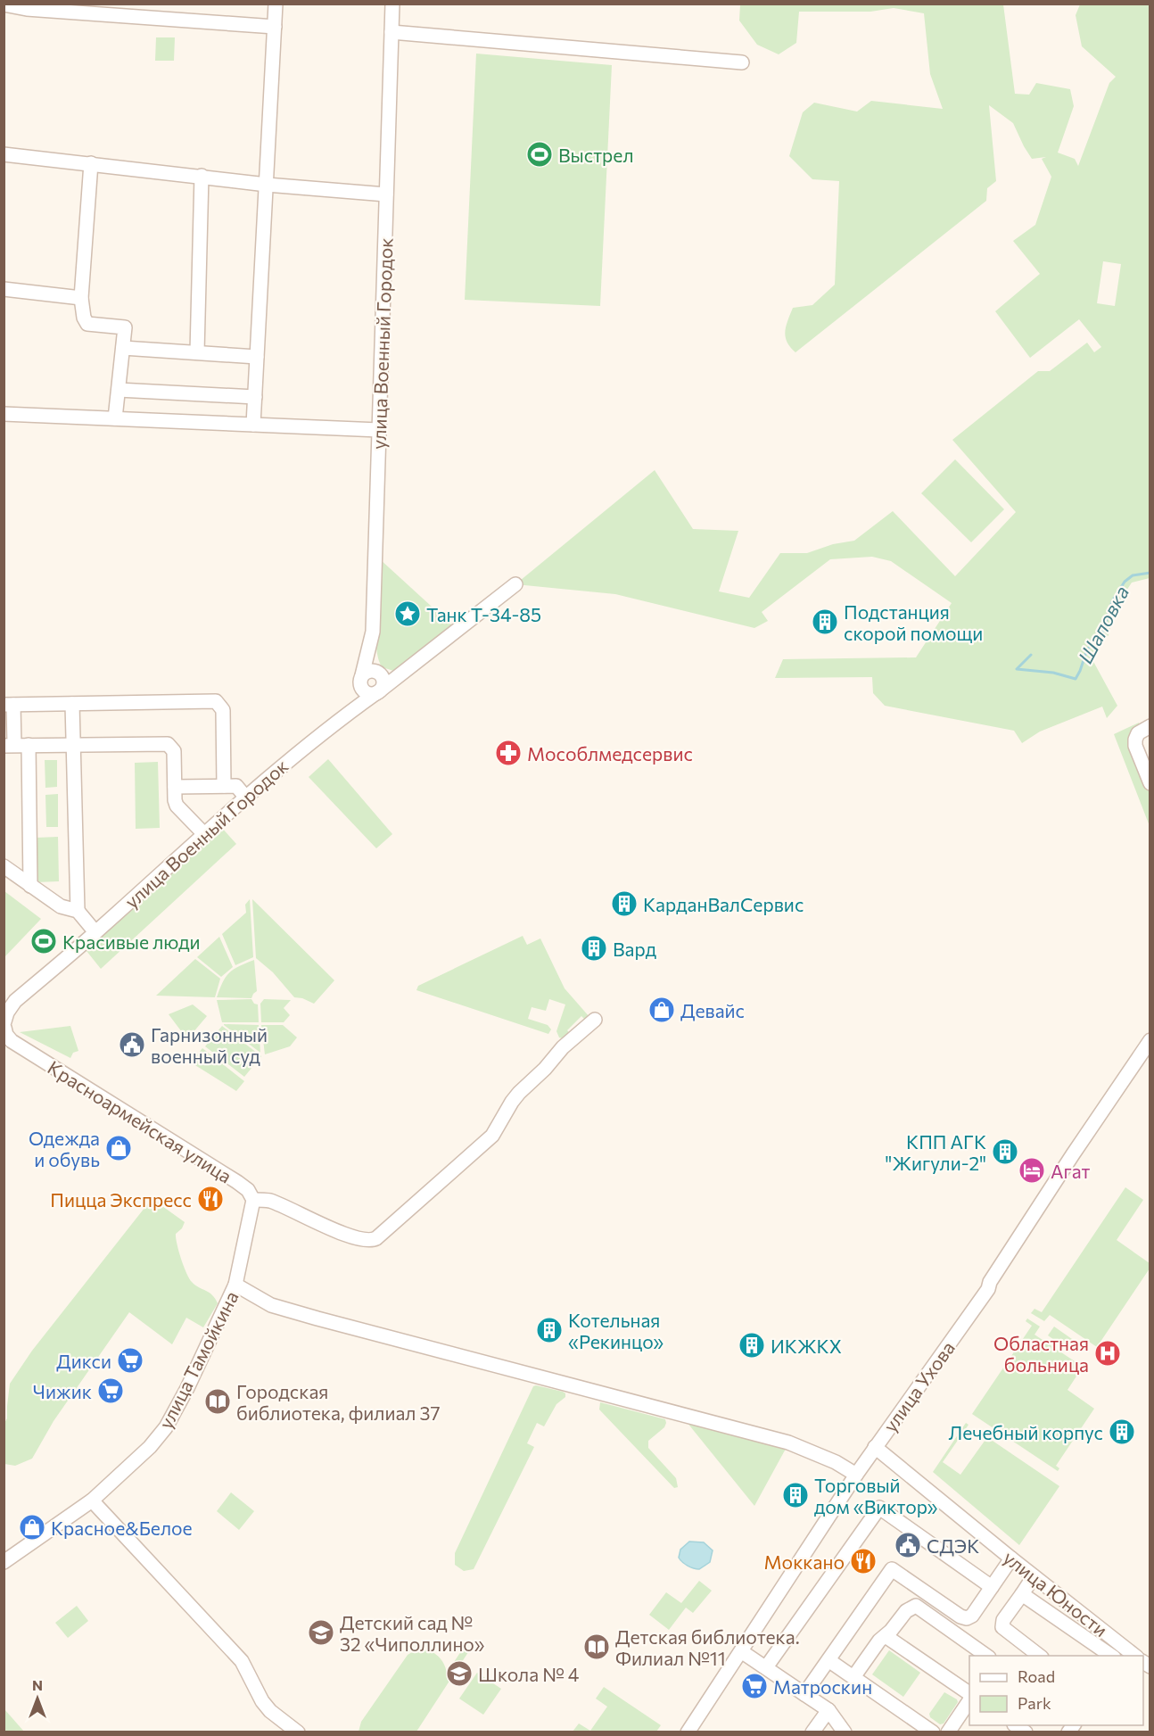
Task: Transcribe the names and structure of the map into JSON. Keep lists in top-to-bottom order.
{
  "streets": {
    "street": [
      "улица Военный Городок",
      "Красноармейская улица",
      "улица Тамойкина",
      "улица Ухова",
      "улица Юности"
    ]
  },
  "crossings": [
    ["Красноармейская улица", "улица Тамойкина"],
    ["улица Ухова", "улица Юности"]
  ],
  "water": ["Шаповка"],
  "places": {
    "sports": ["Выстрел", "Красивые люди"],
    "place": ["Танк Т-34-85"],
    "building": [
      "Подстанция скорой помощи",
      "КарданВалСервис",
      "Вард",
      "КПП АГК \"Жигули-2\"",
      "Котельная «Рекинцо»",
      "ИКЖКХ",
      "Лечебный корпус",
      "Торговый дом «Виктор»"
    ],
    "pharmacy": ["Мособлмедсервис"],
    "shop": ["Девайс", "Одежда и обувь", "Красное&Белое"],
    "public building": ["Гарнизонный военный суд", "СДЭК"],
    "hotel": ["Агат"],
    "restaurant": ["Пицца Экспресс", "Моккано"],
    "hospital": ["Областная больница"],
    "supermarket": ["Дикси", "Чижик", "Матроскин"],
    "library": ["Городская библиотека, филиал 37", "Детская библиотека. Филиал №11"],
    "school or university": ["Детский сад № 32 «Чиполлино»", "Школа № 4"]
  },
  "legend": ["Road", "Park"],
  "north": "top"
}
